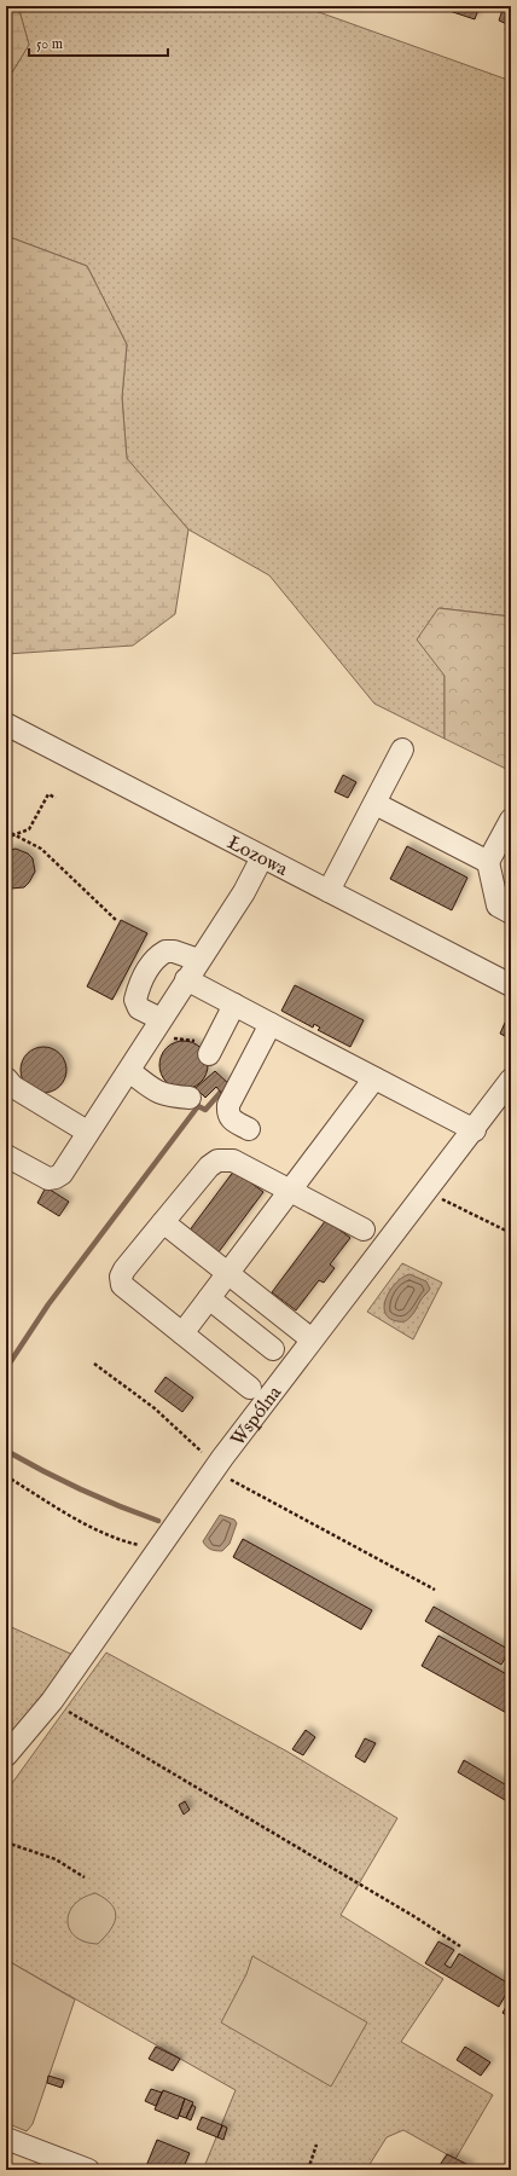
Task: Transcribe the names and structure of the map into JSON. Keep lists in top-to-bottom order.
{
  "streets": {
    "street": ["Łozowa", "Wspólna"]
  },
  "scale_bar": "50 m"
}
